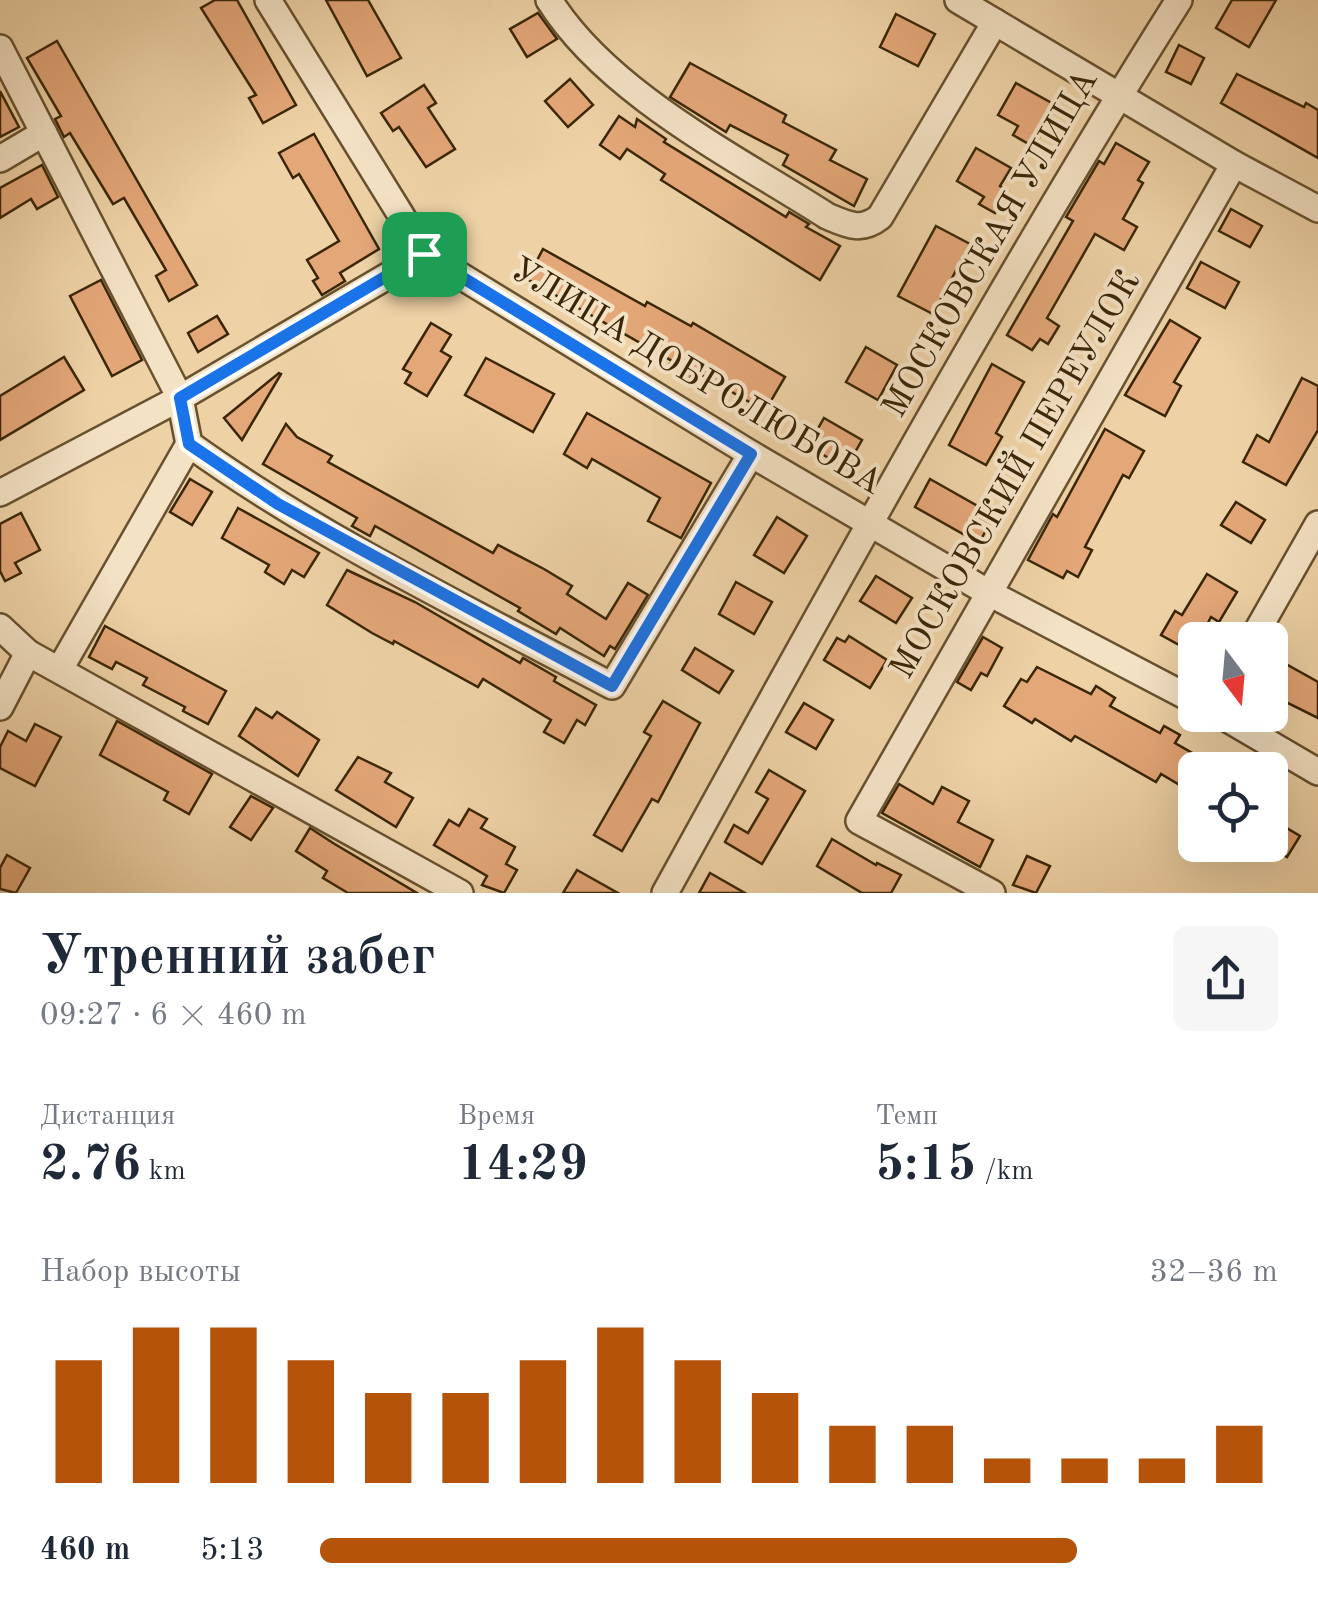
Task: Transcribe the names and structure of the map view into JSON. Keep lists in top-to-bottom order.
{
  "streets": {
    "street": ["МОСКОВСКАЯ УЛИЦА", "УЛИЦА ДОБРОЛЮБОВА", "МОСКОВСКИЙ ПЕРЕУЛОК"]
  },
  "crossings": [
    ["МОСКОВСКАЯ УЛИЦА", "УЛИЦА ДОБРОЛЮБОВА"],
    ["УЛИЦА ДОБРОЛЮБОВА", "МОСКОВСКИЙ ПЕРЕУЛОК"]
  ],
  "north": "bottom",
  "page": {
    "heading": ["Утренний забег", "09:27 · 6 × 460 m"],
    "stats": [
      ["Дистанция", "2.76 km"],
      ["Время", "14:29"],
      ["Темп", "5:15 /km"]
    ],
    "chart": ["Набор высоты", "32–36 m"],
    "list": [
      {
        "name": "460 m",
        "note": "5:13"
      }
    ]
  }
}
